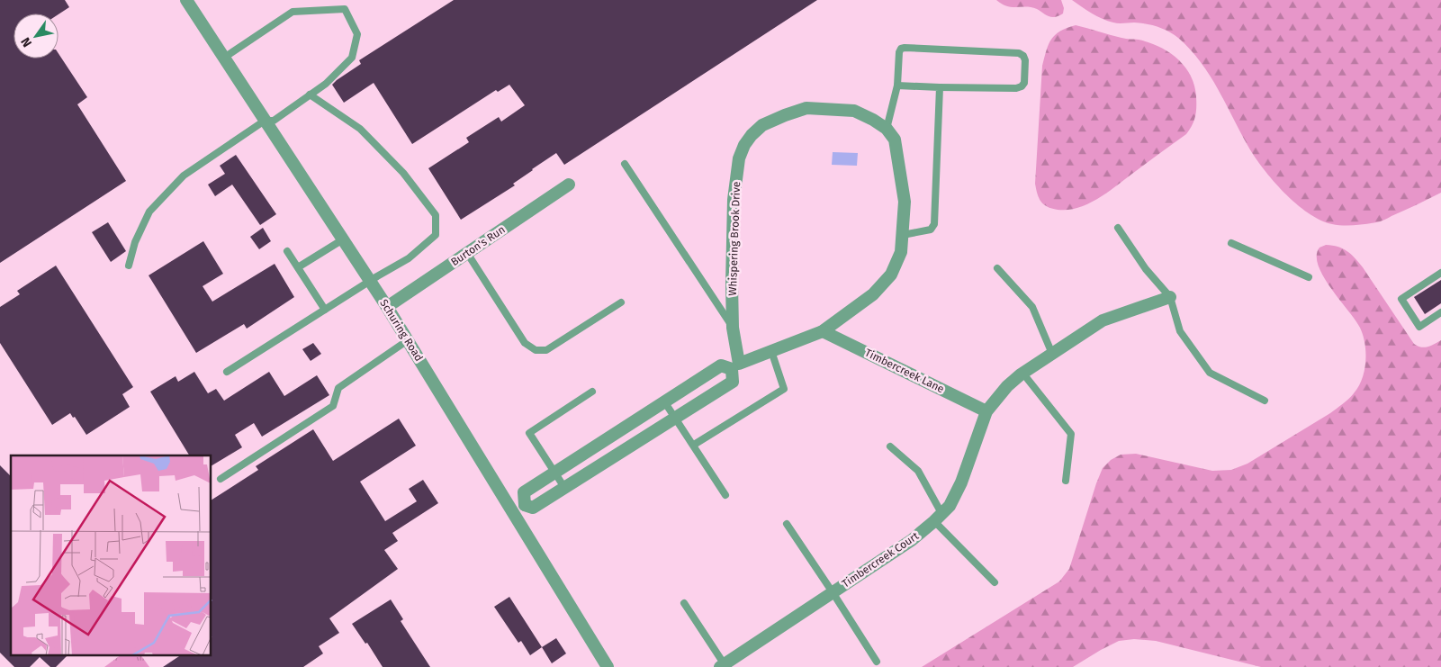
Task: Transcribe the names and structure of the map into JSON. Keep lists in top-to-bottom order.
{
  "streets": {
    "street": [
      "Whispering Brook Drive",
      "Burton's Run",
      "Schuring Road",
      "Timbercreek Lane",
      "Timbercreek Court"
    ]
  },
  "crossings": [
    ["Burton's Run", "Schuring Road"],
    ["Timbercreek Lane", "Timbercreek Court"]
  ],
  "north": "bottom left"
}
